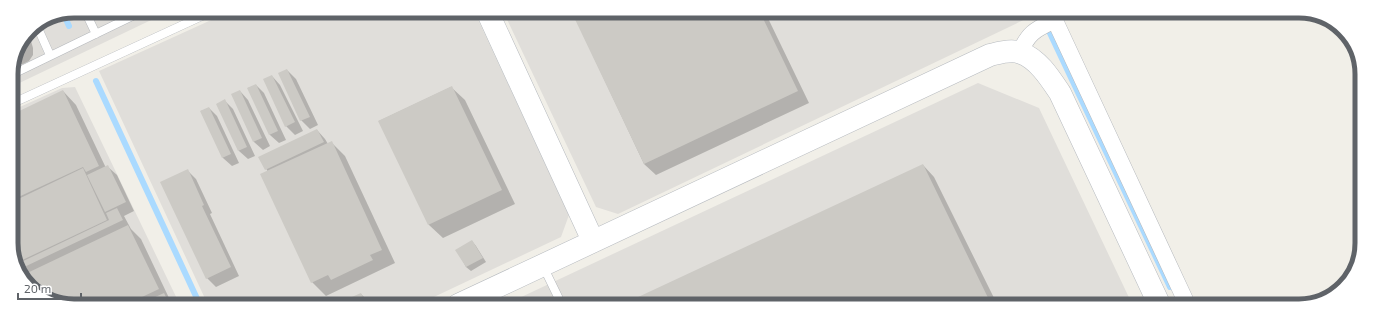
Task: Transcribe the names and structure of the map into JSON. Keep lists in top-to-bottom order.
{
  "scale_bar": "20 m"
}
